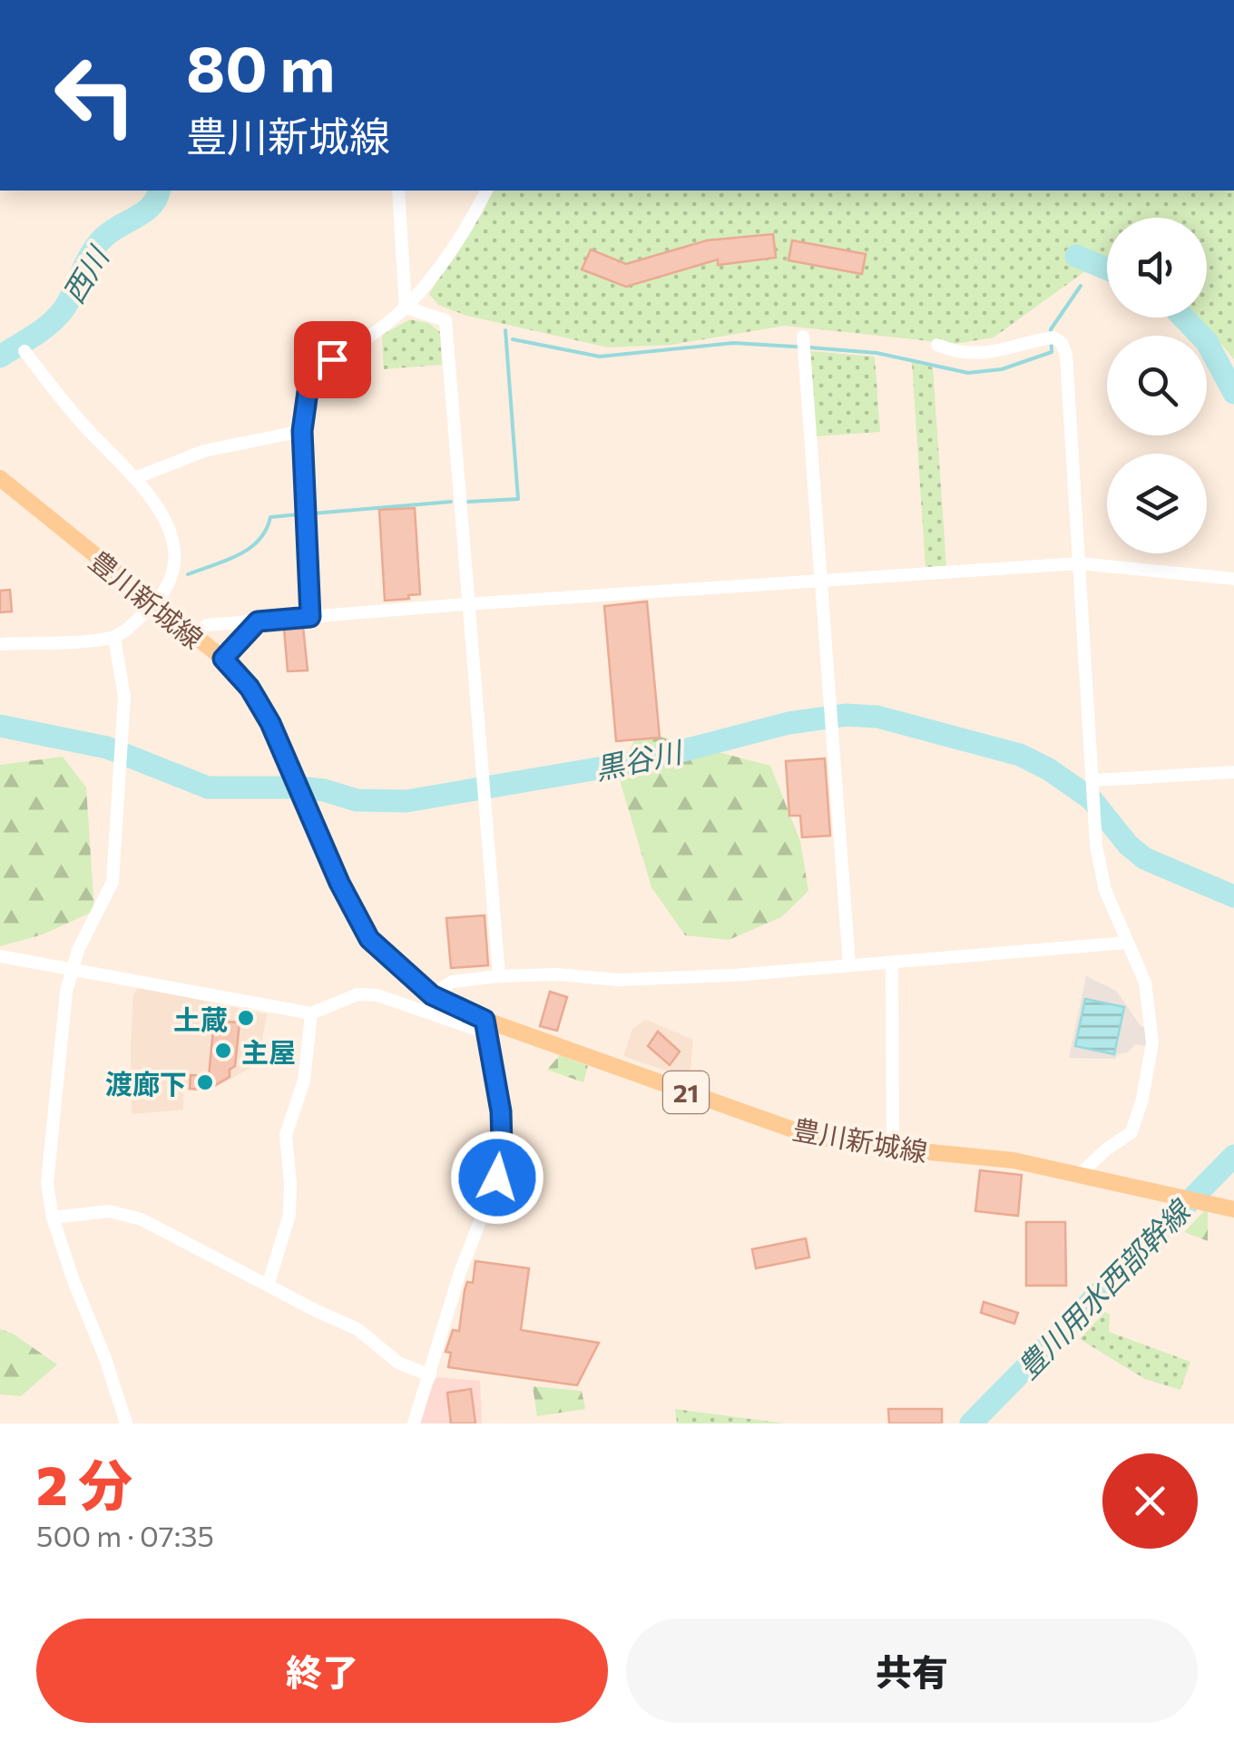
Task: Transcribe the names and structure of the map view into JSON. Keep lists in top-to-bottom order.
{
  "streets": {
    "main road": ["豊川新城線", "21"]
  },
  "water": ["西川", "黒谷川", "豊川用水西部幹線"],
  "places": ["土蔵", "主屋", "渡廊下"],
  "page": {
    "turn": ["80 m", "豊川新城線"],
    "heading": ["2 分", "500 m · 07:35"],
    "buttons": ["終了", "共有"]
  }
}
